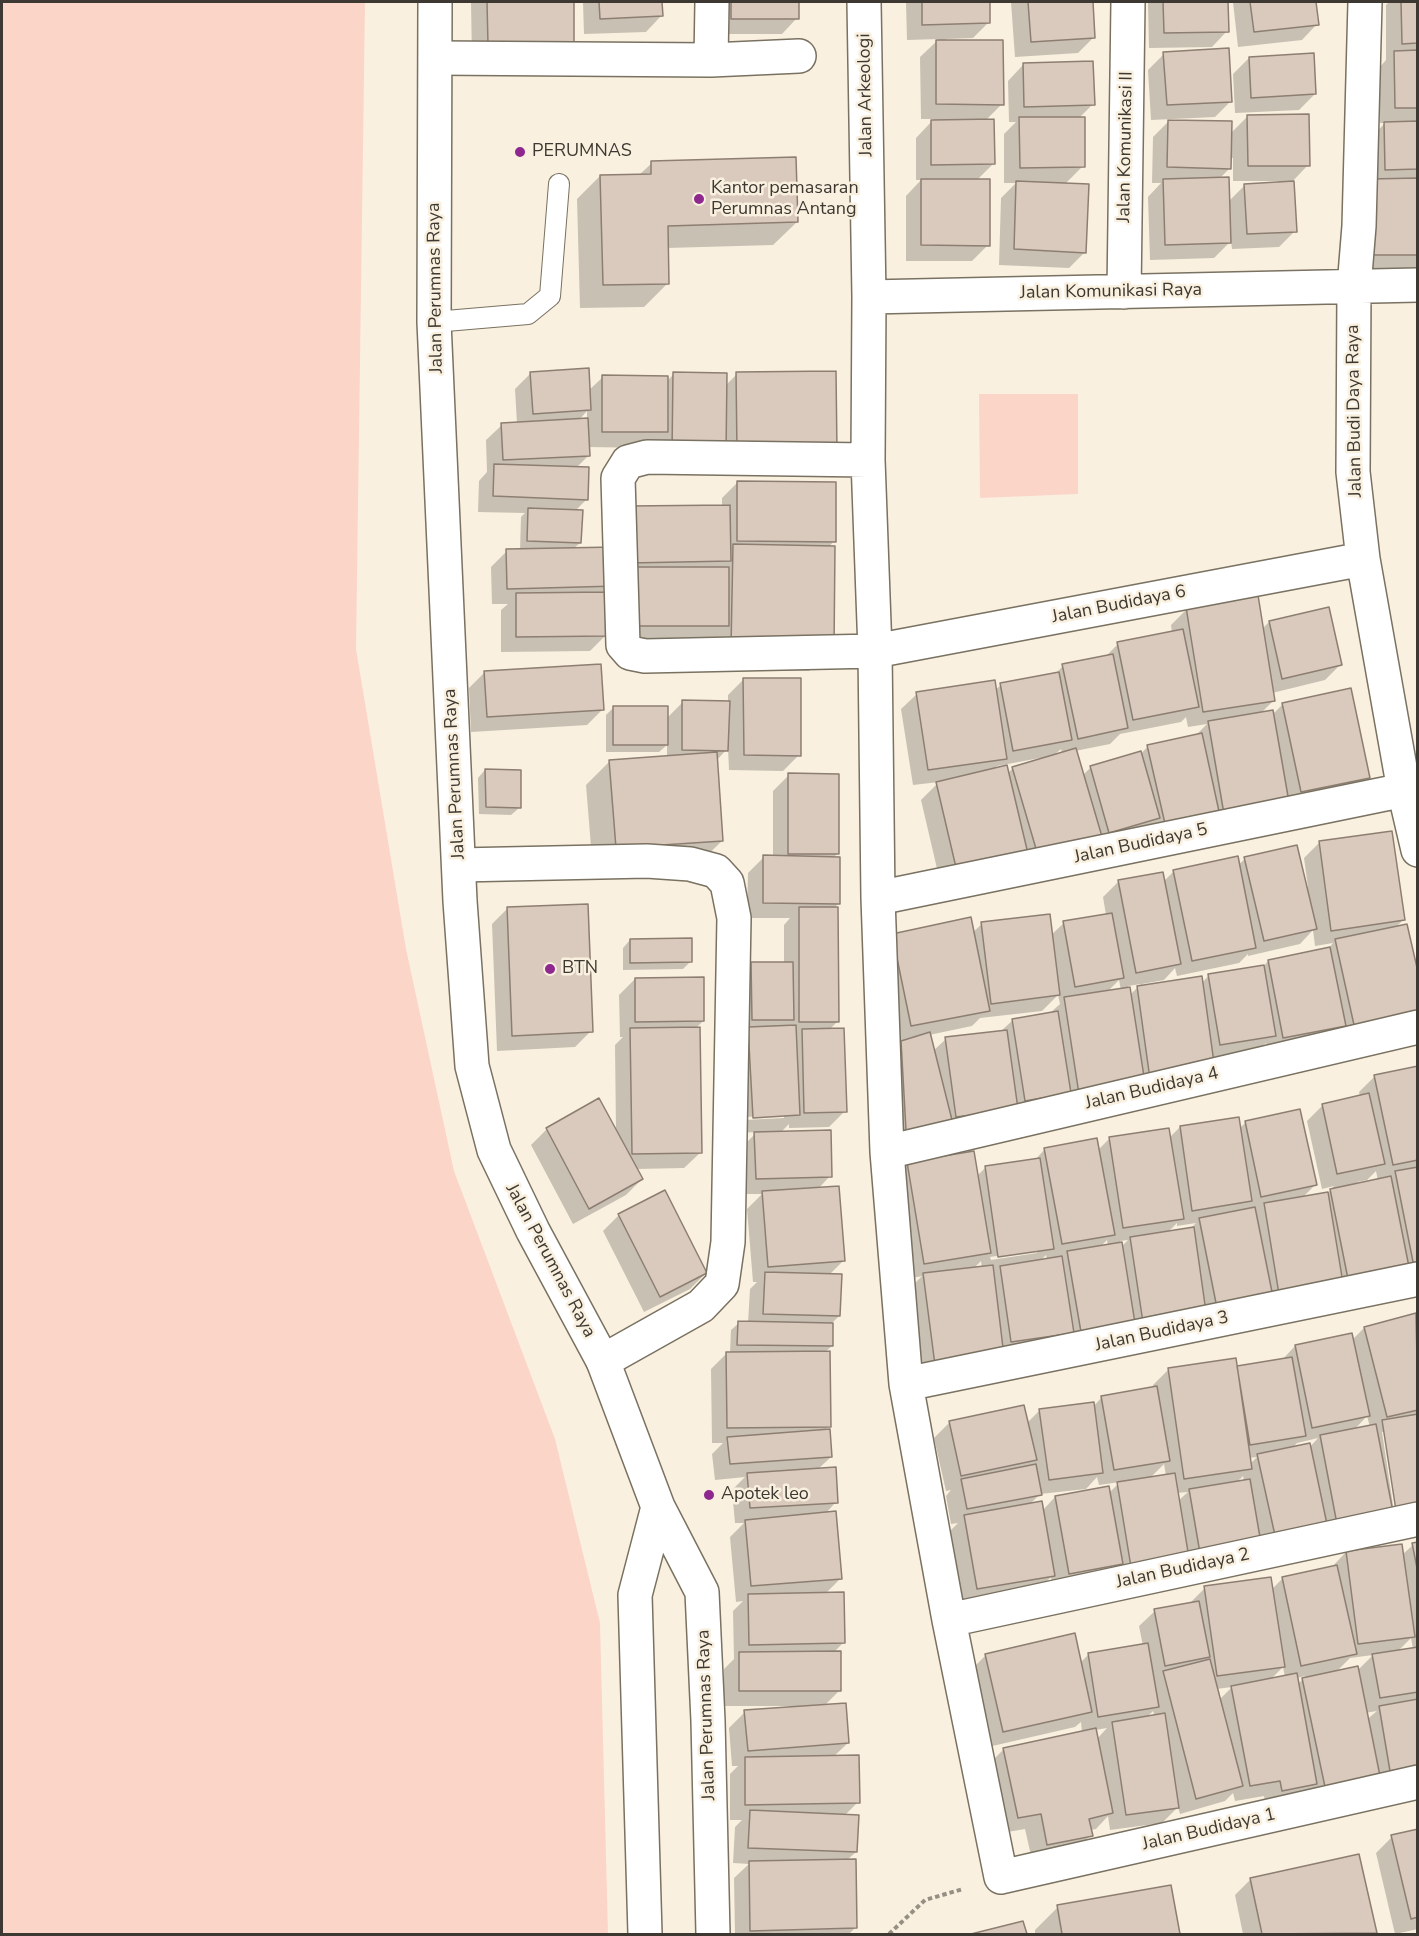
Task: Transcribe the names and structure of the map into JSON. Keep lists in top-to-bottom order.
{
  "streets": {
    "street": [
      "Jalan Arkeologi",
      "Jalan Komunikasi II",
      "Jalan Perumnas Raya",
      "Jalan Komunikasi Raya",
      "Jalan Budi Daya Raya",
      "Jalan Budidaya 6",
      "Jalan Budidaya 5",
      "Jalan Budidaya 4",
      "Jalan Budidaya 3",
      "Jalan Budidaya 2",
      "Jalan Budidaya 1"
    ]
  },
  "crossings": [
    ["Jalan Arkeologi", "Jalan Komunikasi Raya"],
    ["Jalan Arkeologi", "Jalan Budidaya 6"],
    ["Jalan Arkeologi", "Jalan Budidaya 5"],
    ["Jalan Arkeologi", "Jalan Budidaya 4"],
    ["Jalan Arkeologi", "Jalan Budidaya 3"],
    ["Jalan Arkeologi", "Jalan Budidaya 2"],
    ["Jalan Arkeologi", "Jalan Budidaya 1"],
    ["Jalan Komunikasi II", "Jalan Komunikasi Raya"],
    ["Jalan Komunikasi Raya", "Jalan Budi Daya Raya"],
    ["Jalan Budi Daya Raya", "Jalan Budidaya 6"],
    ["Jalan Budi Daya Raya", "Jalan Budidaya 5"]
  ],
  "places": [
    "PERUMNAS",
    "Kantor pemasaran Perumnas Antang",
    "BTN",
    "Apotek leo"
  ]
}
